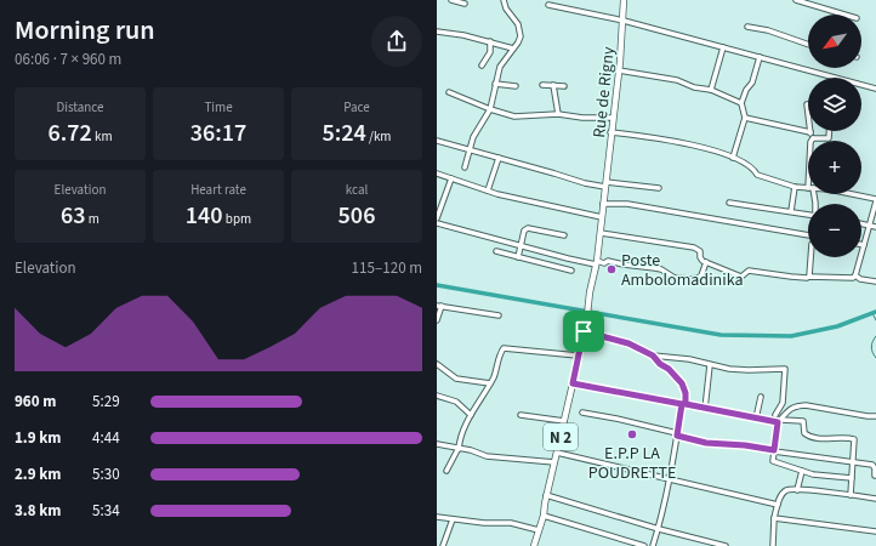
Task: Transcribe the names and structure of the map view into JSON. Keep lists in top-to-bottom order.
{
  "streets": {
    "main road": ["Rue de Rigny", "N 2"]
  },
  "crossings": [
    ["Rue de Rigny", "N 2"]
  ],
  "places": ["Poste Ambolomadinika", "E.P.P LA POUDRETTE"],
  "north": "bottom left",
  "page": {
    "heading": ["Morning run", "06:06 · 7 × 960 m"],
    "map_buttons": ["+", "−"],
    "stats": [
      ["Distance", "6.72 km"],
      ["Time", "36:17"],
      ["Pace", "5:24 /km"],
      ["Elevation", "63 m"],
      ["Heart rate", "140 bpm"],
      ["kcal", "506"]
    ],
    "chart": ["Elevation", "115–120 m"],
    "list": [
      {
        "name": "960 m",
        "note": "5:29"
      },
      {
        "name": "1.9 km",
        "note": "4:44"
      },
      {
        "name": "2.9 km",
        "note": "5:30"
      },
      {
        "name": "3.8 km",
        "note": "5:34"
      }
    ]
  }
}
